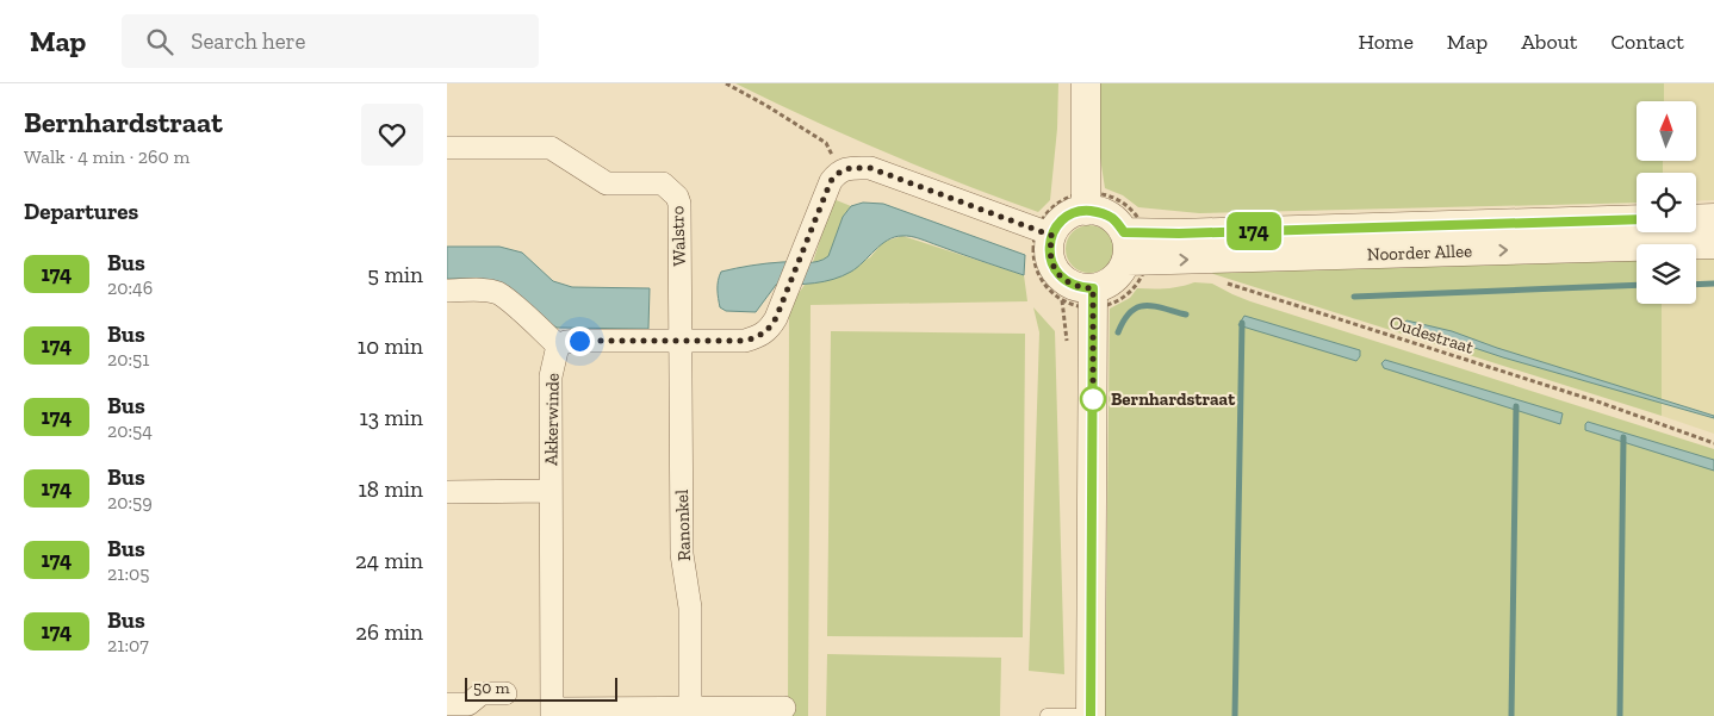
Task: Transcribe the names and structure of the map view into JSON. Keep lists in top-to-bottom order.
{
  "streets": {
    "street": [
      "Walstro",
      "Noorder Allee",
      "Akkerwinde",
      "Ranonkel"
    ],
    "path": ["Oudestraat"]
  },
  "crossings": [
    ["Walstro", "Ranonkel"]
  ],
  "places": ["Bernhardstraat"],
  "lines": ["bus line 174"],
  "scale_bar": "50 m",
  "north": "top",
  "page": {
    "header": "Map",
    "search": "Search here",
    "nav": [
      "Home",
      "Map",
      "About",
      "Contact"
    ],
    "heading": [
      ["Bernhardstraat", "Walk · 4 min · 260 m"],
      "Departures"
    ],
    "on_map": "174",
    "list": [
      {
        "mark": "174",
        "name": "Bus",
        "note": "20:46",
        "value": "5 min"
      },
      {
        "mark": "174",
        "name": "Bus",
        "note": "20:51",
        "value": "10 min"
      },
      {
        "mark": "174",
        "name": "Bus",
        "note": "20:54",
        "value": "13 min"
      },
      {
        "mark": "174",
        "name": "Bus",
        "note": "20:59",
        "value": "18 min"
      },
      {
        "mark": "174",
        "name": "Bus",
        "note": "21:05",
        "value": "24 min"
      },
      {
        "mark": "174",
        "name": "Bus",
        "note": "21:07",
        "value": "26 min"
      }
    ],
    "scale": "50 m"
  }
}
